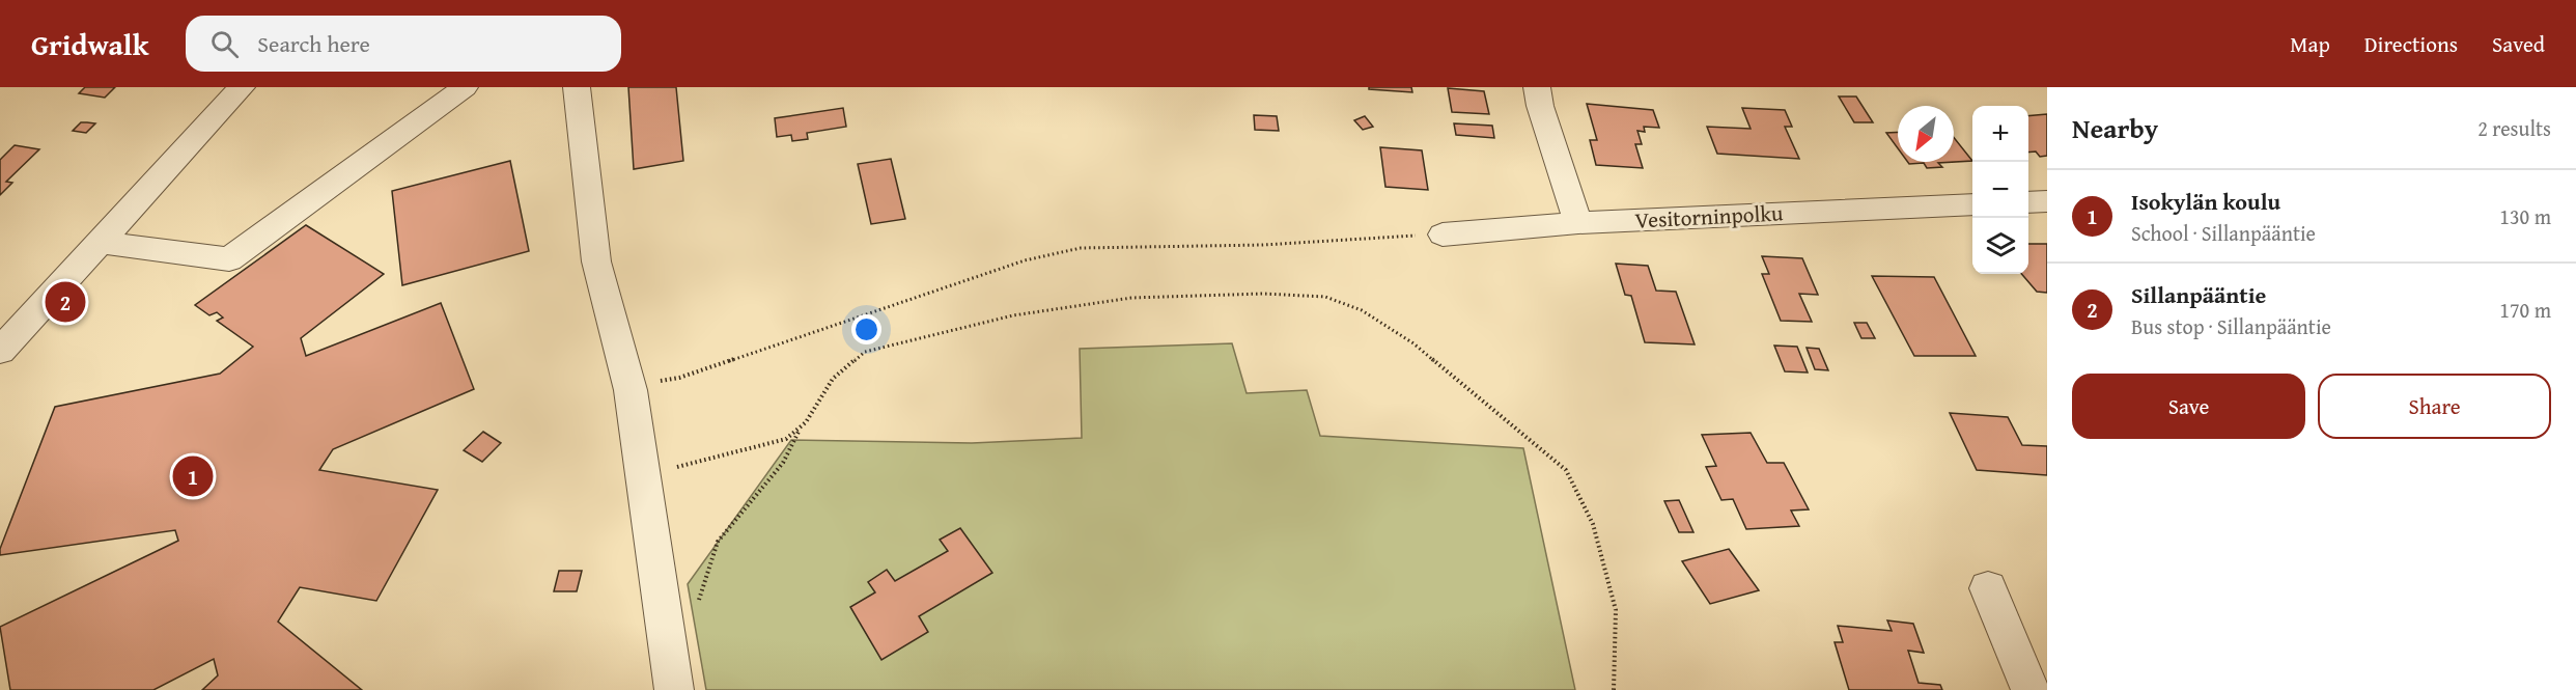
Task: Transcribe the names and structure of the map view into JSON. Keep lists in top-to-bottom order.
{
  "streets": {
    "street": ["Vesitorninpolku"]
  },
  "north": "bottom left",
  "page": {
    "header": "Gridwalk",
    "search": "Search here",
    "nav": ["Map", "Directions", "Saved"],
    "heading": ["Nearby", "2 results"],
    "map_buttons": ["+", "−"],
    "list": [
      {
        "mark": "1",
        "name": "Isokylän koulu",
        "note": "School · Sillanpääntie",
        "value": "130 m"
      },
      {
        "mark": "2",
        "name": "Sillanpääntie",
        "note": "Bus stop · Sillanpääntie",
        "value": "170 m"
      }
    ],
    "pins": ["2", "1"],
    "buttons": ["Save", "Share"]
  }
}
